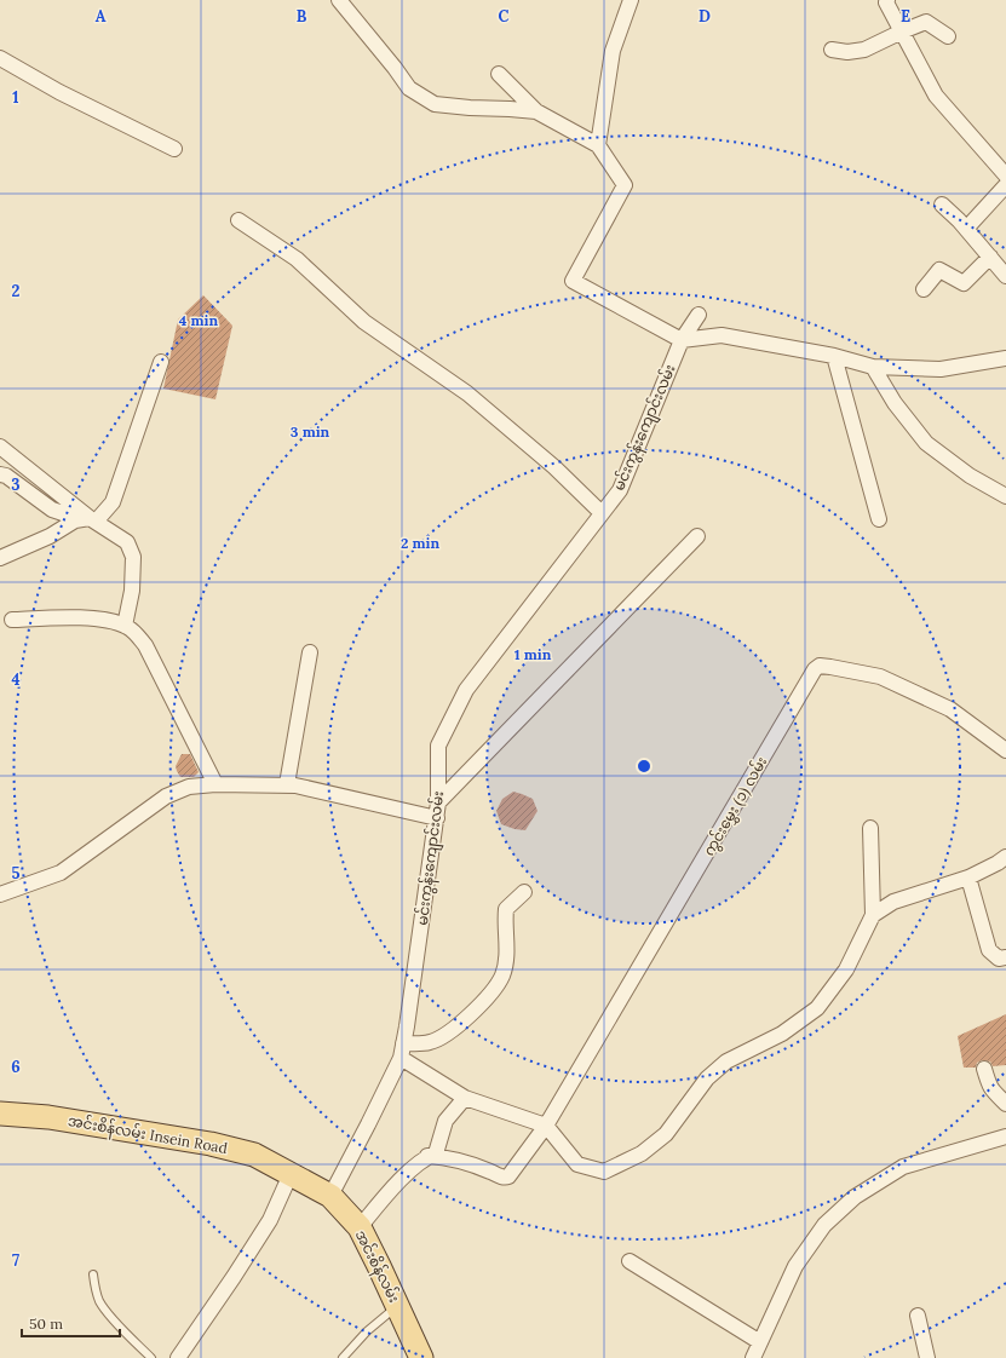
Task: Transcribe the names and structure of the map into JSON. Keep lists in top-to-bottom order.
{
  "streets": {
    "main road": ["အင်းစိန်လမ်း Insein Road", "အင်းစိန်လမ်း"],
    "street": ["မင်းကွန်းကျောင်းလမ်း", "ကွင်းမွှေး (၁) လမ်း"]
  },
  "crossings": [
    ["မင်းကွန်းကျောင်းလမ်း", "အင်းစိန်လမ်း"],
    ["အင်းစိန်လမ်း Insein Road", "အင်းစိန်လမ်း"]
  ],
  "scale_bar": "50 m",
  "grid": {
    "columns": [
      "A",
      "B",
      "C",
      "D",
      "E"
    ],
    "rows": [
      "1",
      "2",
      "3",
      "4",
      "5",
      "6",
      "7"
    ]
  },
  "rings": [
    "4 min",
    "3 min",
    "2 min",
    "1 min"
  ]
}
